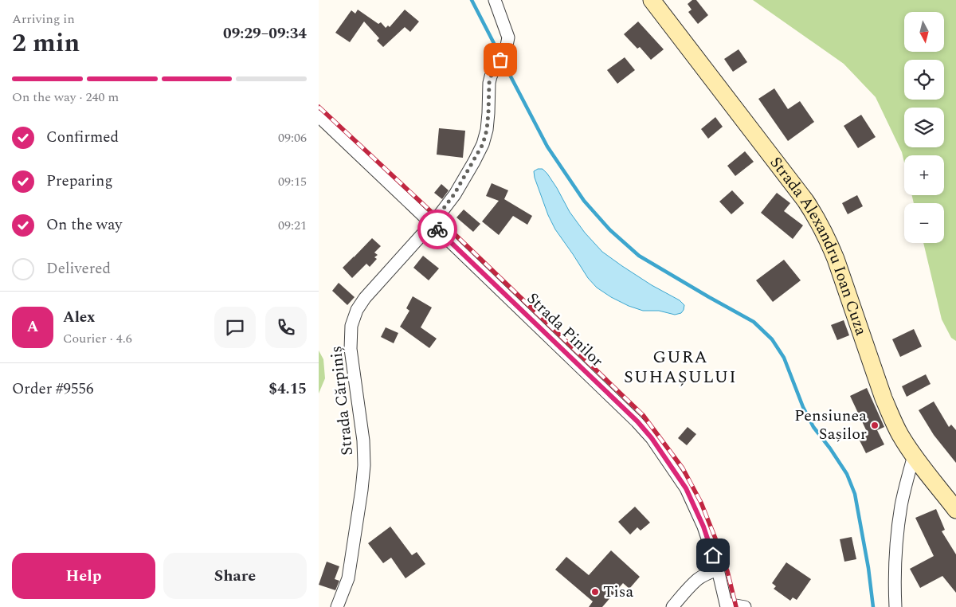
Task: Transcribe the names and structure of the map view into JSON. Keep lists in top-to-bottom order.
{
  "streets": {
    "main road": ["Strada Alexandru Ioan Cuza"],
    "street": ["Strada Pinilor", "Strada Cărpiniș"]
  },
  "crossings": [
    ["Strada Pinilor", "Strada Cărpiniș"]
  ],
  "districts": ["GURA SUHAȘULUI"],
  "places": ["Pensiunea Sașilor", "Tisa"],
  "north": "bottom",
  "page": {
    "heading": ["2 min", "Arriving in", "09:29–09:34"],
    "panel": [
      "Alex",
      "Courier · 4.6",
      "Order #9556",
      "$4.15"
    ],
    "map_buttons": ["+", "−"],
    "bar": "On the way · 240 m",
    "list": [
      ["Confirmed", "09:06"],
      ["Preparing", "09:15"],
      ["On the way", "09:21"],
      "Delivered"
    ],
    "round": "A",
    "buttons": ["Help", "Share"]
  }
}
